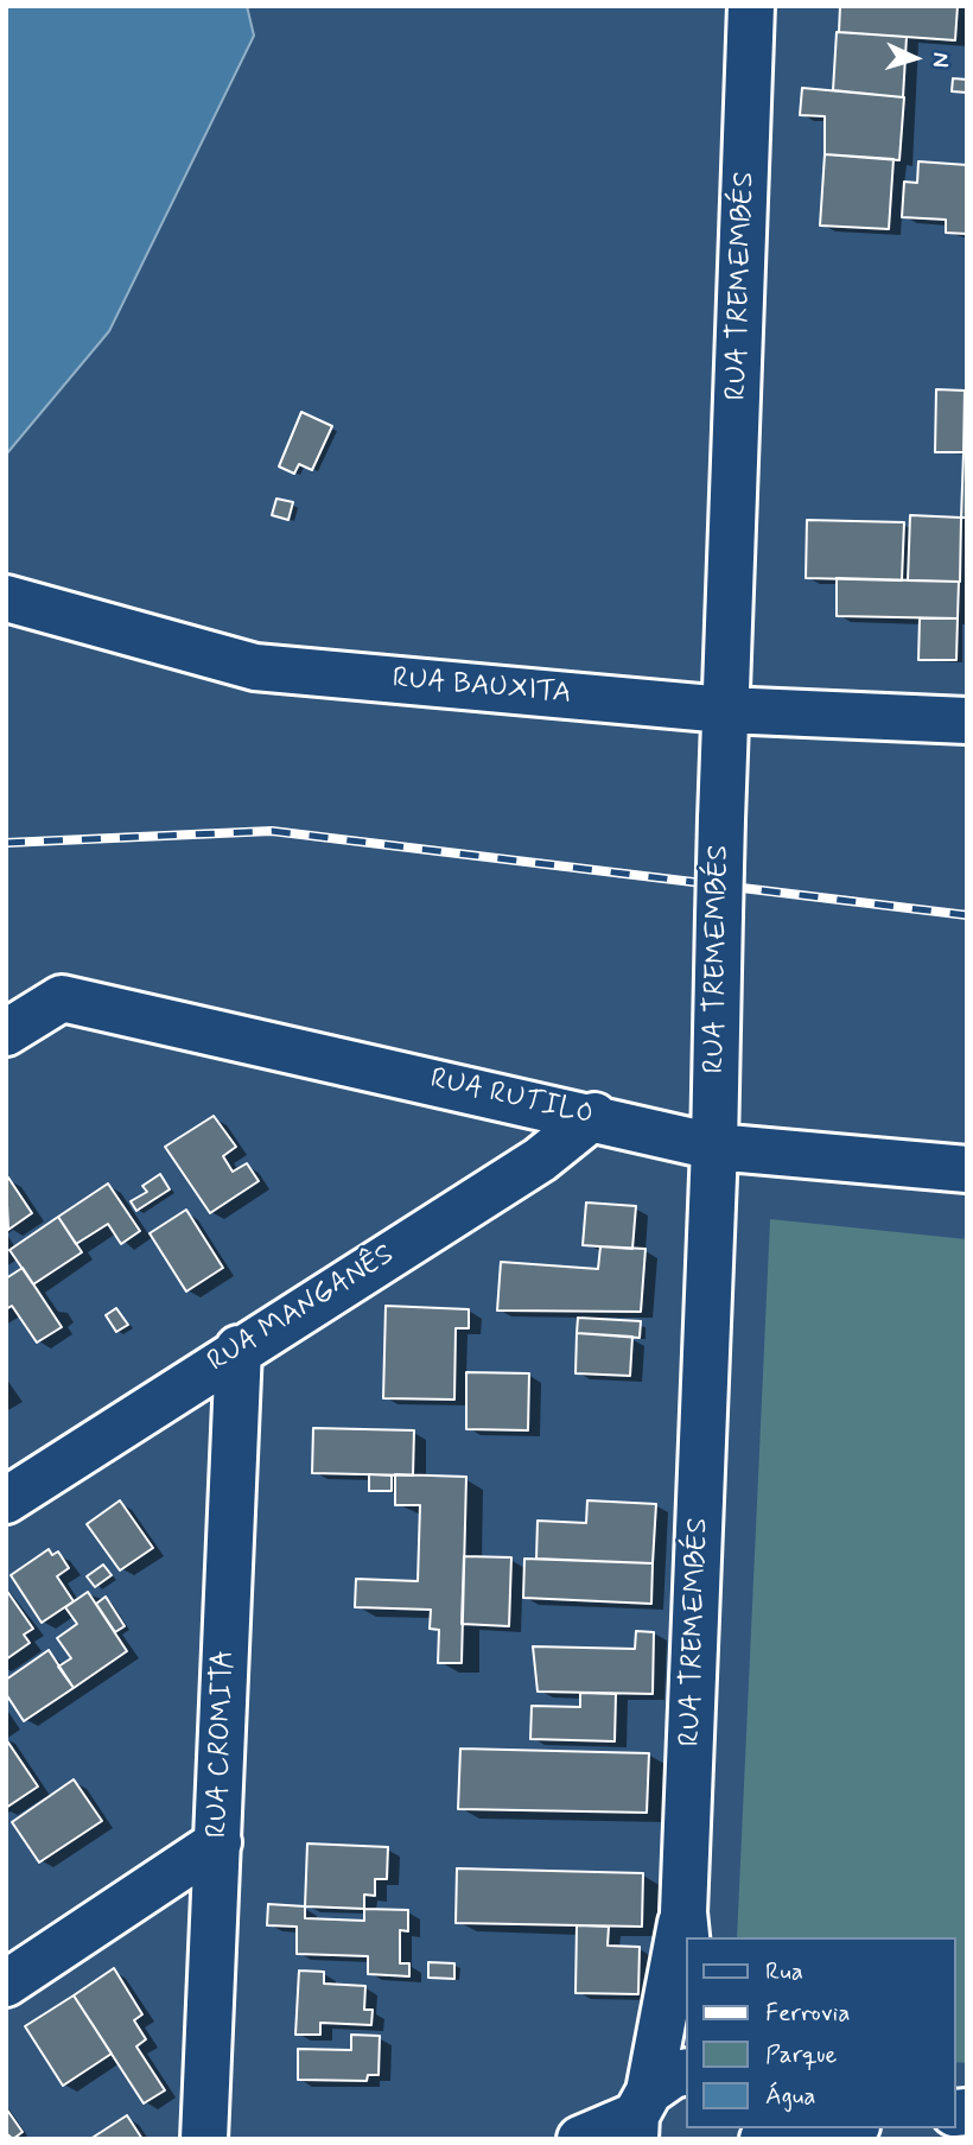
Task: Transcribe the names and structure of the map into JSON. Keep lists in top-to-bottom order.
{
  "streets": {
    "street": [
      "RUA TREMEMBÉS",
      "RUA BAUXITA",
      "RUA RUTILO",
      "RUA MANGANÊS",
      "RUA CROMITA"
    ]
  },
  "crossings": [
    ["RUA TREMEMBÉS", "RUA BAUXITA"],
    ["RUA TREMEMBÉS", "RUA RUTILO"],
    ["RUA RUTILO", "RUA MANGANÊS"],
    ["RUA MANGANÊS", "RUA CROMITA"]
  ],
  "legend": [
    "Rua",
    "Ferrovia",
    "Parque",
    "Água"
  ],
  "north": "right"
}
